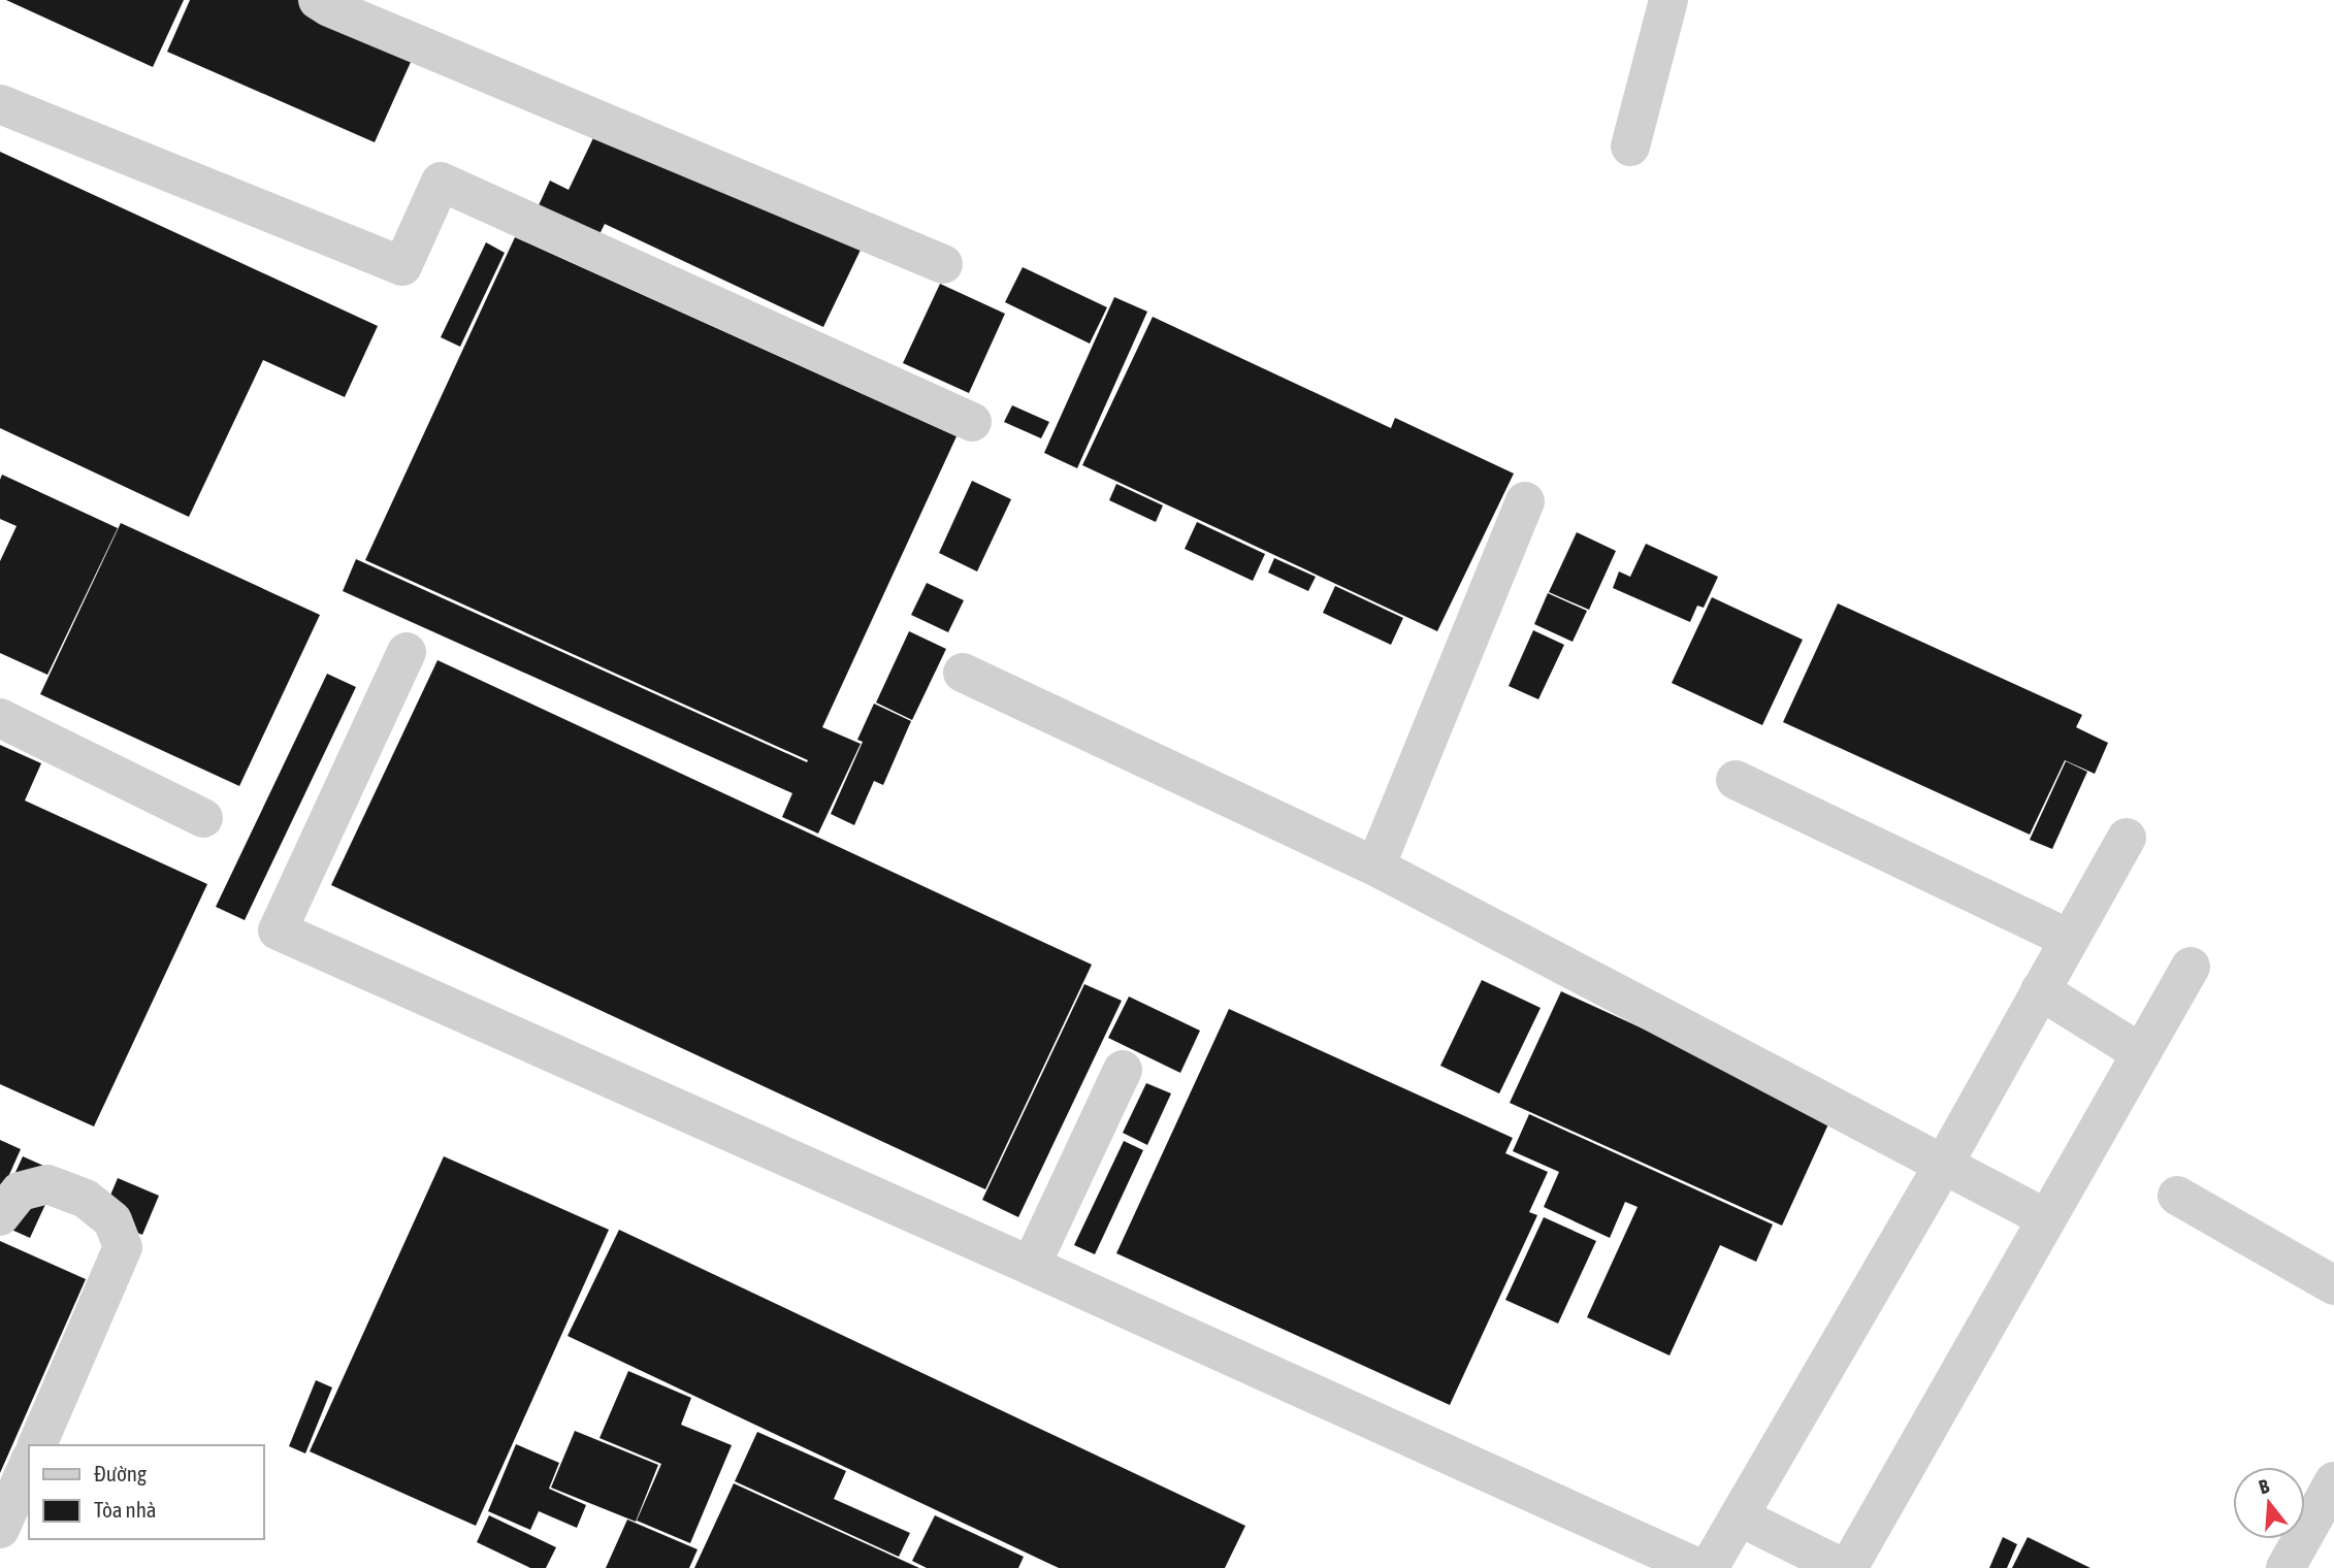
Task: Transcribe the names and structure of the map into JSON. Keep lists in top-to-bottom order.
{
  "legend": ["Đường", "Tòa nhà"],
  "north": "top"
}
